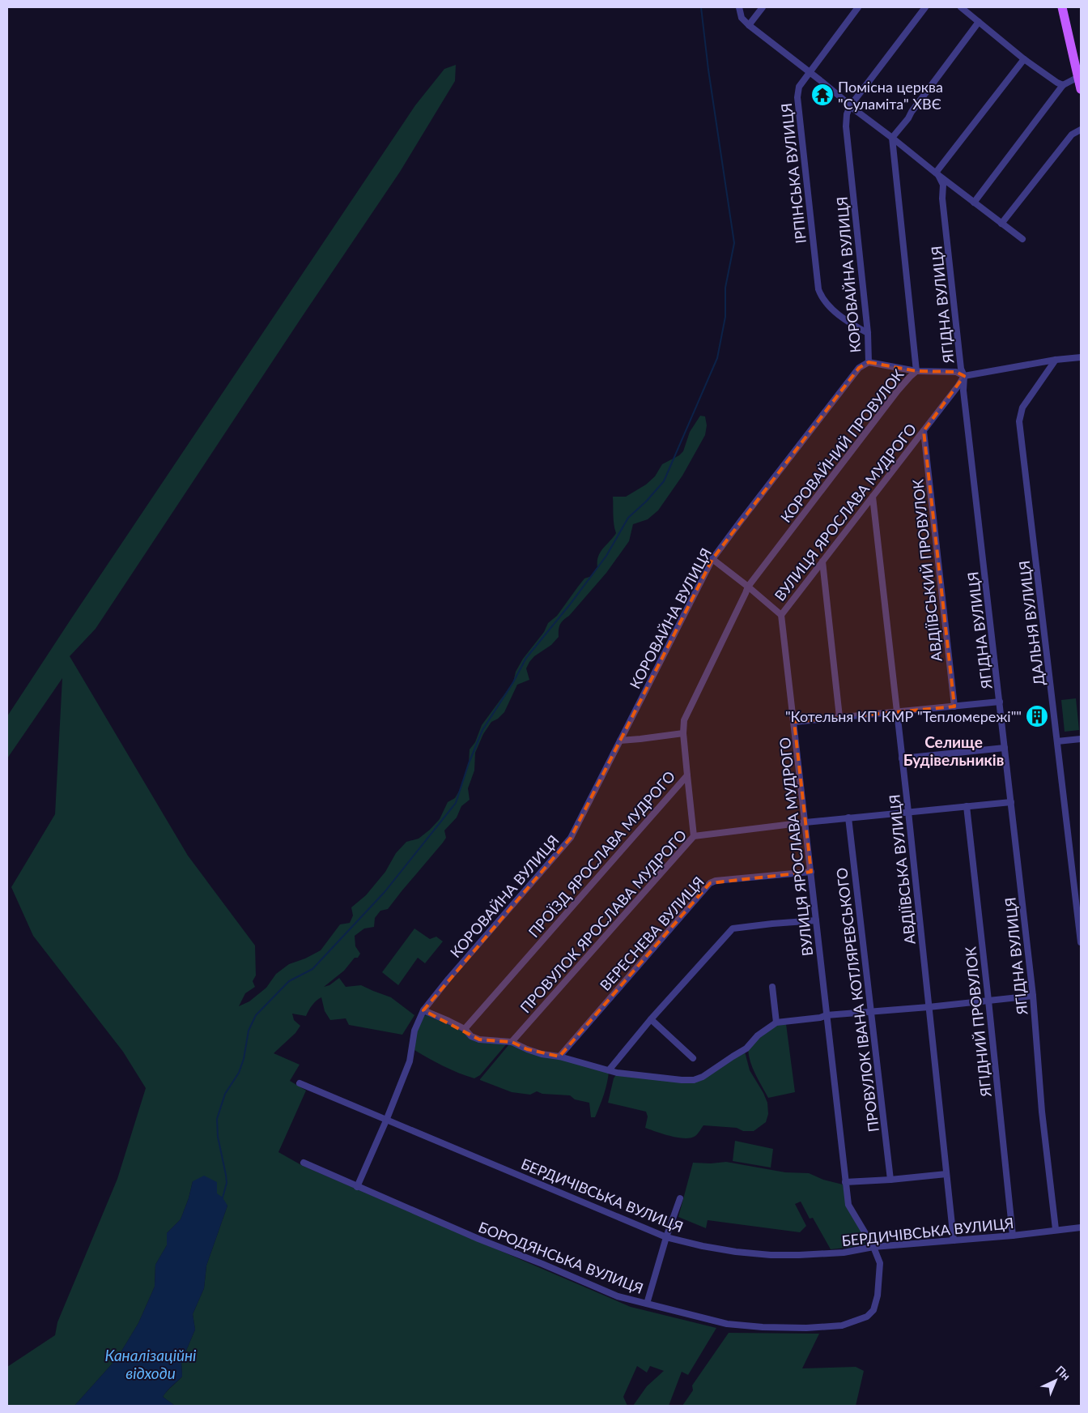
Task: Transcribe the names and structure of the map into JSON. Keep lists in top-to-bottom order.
{
  "streets": {
    "street": [
      "ІРПІНСЬКА ВУЛИЦЯ",
      "КОРОВАЙНА ВУЛИЦЯ",
      "ЯГІДНА ВУЛИЦЯ",
      "КОРОВАЙНИЙ ПРОВУЛОК",
      "ВУЛИЦЯ ЯРОСЛАВА МУДРОГО",
      "АВДІЇВСЬКИЙ ПРОВУЛОК",
      "ДАЛЬНЯ ВУЛИЦЯ",
      "ПРОЇЗД ЯРОСЛАВА МУДРОГО",
      "АВДІЇВСЬКА ВУЛИЦЯ",
      "ПРОВУЛОК ЯРОСЛАВА МУДРОГО",
      "ВЕРЕСНЕВА ВУЛИЦЯ",
      "ПРОВУЛОК ІВАНА КОТЛЯРЕВСЬКОГО",
      "ЯГІДНИЙ ПРОВУЛОК",
      "БЕРДИЧІВСЬКА ВУЛИЦЯ",
      "БОРОДЯНСЬКА ВУЛИЦЯ"
    ]
  },
  "crossings": [
    ["ІРПІНСЬКА ВУЛИЦЯ", "КОРОВАЙНА ВУЛИЦЯ"],
    ["КОРОВАЙНА ВУЛИЦЯ", "БЕРДИЧІВСЬКА ВУЛИЦЯ"],
    ["КОРОВАЙНА ВУЛИЦЯ", "БОРОДЯНСЬКА ВУЛИЦЯ"],
    ["ЯГІДНА ВУЛИЦЯ", "ВУЛИЦЯ ЯРОСЛАВА МУДРОГО"],
    ["ЯГІДНА ВУЛИЦЯ", "ПРОВУЛОК ЯРОСЛАВА МУДРОГО"],
    ["ЯГІДНА ВУЛИЦЯ", "БЕРДИЧІВСЬКА ВУЛИЦЯ"],
    ["КОРОВАЙНИЙ ПРОВУЛОК", "ПРОЇЗД ЯРОСЛАВА МУДРОГО"],
    ["ВУЛИЦЯ ЯРОСЛАВА МУДРОГО", "АВДІЇВСЬКИЙ ПРОВУЛОК"],
    ["ВУЛИЦЯ ЯРОСЛАВА МУДРОГО", "АВДІЇВСЬКА ВУЛИЦЯ"],
    ["ВУЛИЦЯ ЯРОСЛАВА МУДРОГО", "ПРОВУЛОК ЯРОСЛАВА МУДРОГО"],
    ["ВУЛИЦЯ ЯРОСЛАВА МУДРОГО", "ВЕРЕСНЕВА ВУЛИЦЯ"],
    ["ВУЛИЦЯ ЯРОСЛАВА МУДРОГО", "БЕРДИЧІВСЬКА ВУЛИЦЯ"],
    ["ВУЛИЦЯ ЯРОСЛАВА МУДРОГО", "БОРОДЯНСЬКА ВУЛИЦЯ"],
    ["АВДІЇВСЬКА ВУЛИЦЯ", "ПРОВУЛОК ЯРОСЛАВА МУДРОГО"],
    ["АВДІЇВСЬКА ВУЛИЦЯ", "БЕРДИЧІВСЬКА ВУЛИЦЯ"],
    ["ПРОВУЛОК ЯРОСЛАВА МУДРОГО", "ПРОВУЛОК ІВАНА КОТЛЯРЕВСЬКОГО"],
    ["ПРОВУЛОК ЯРОСЛАВА МУДРОГО", "ЯГІДНИЙ ПРОВУЛОК"],
    ["ЯГІДНИЙ ПРОВУЛОК", "БЕРДИЧІВСЬКА ВУЛИЦЯ"],
    ["БЕРДИЧІВСЬКА ВУЛИЦЯ", "БОРОДЯНСЬКА ВУЛИЦЯ"]
  ],
  "districts": ["Селище Будівельників"],
  "water": ["Каналізаційні відходи"],
  "places": {
    "temple": ["Помісна церква \"Суламіта\" ХВЄ"],
    "building": ["\"Котельня КП КМР \"Тепломережi\"\""]
  },
  "north": "top right"
}
